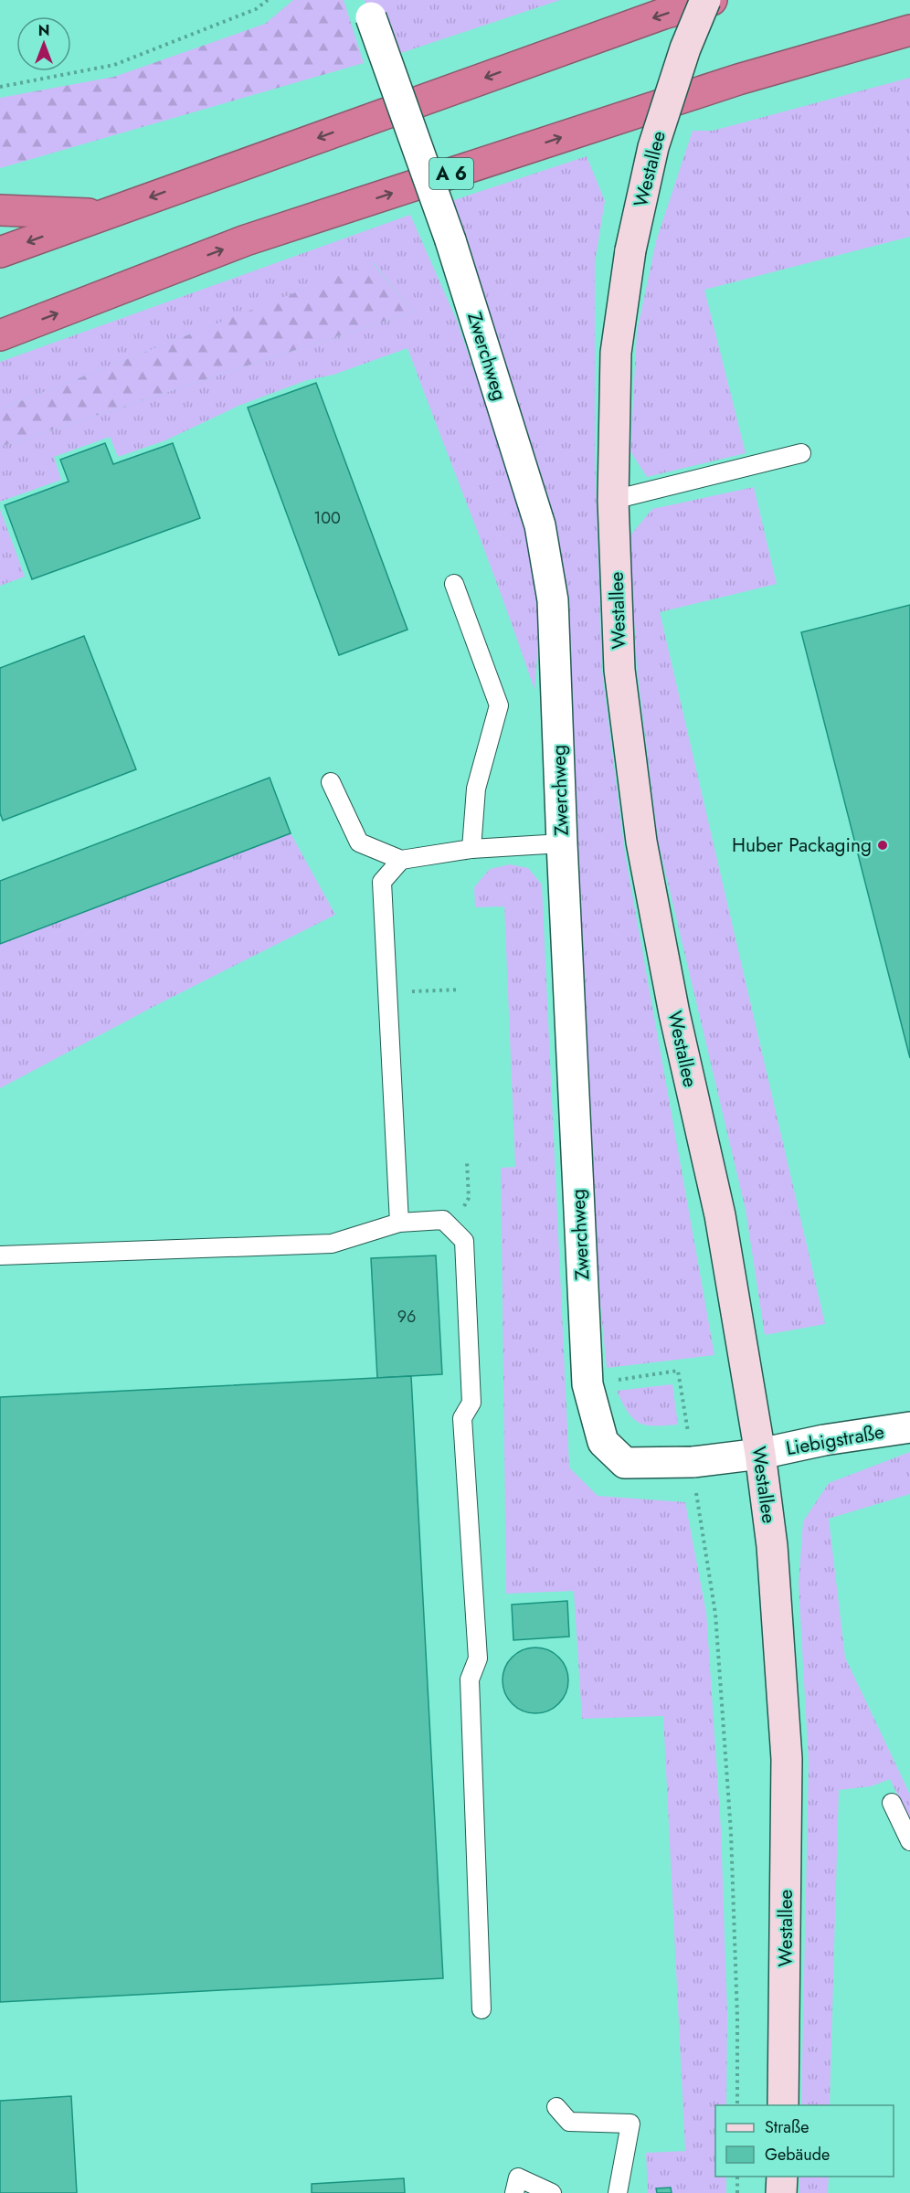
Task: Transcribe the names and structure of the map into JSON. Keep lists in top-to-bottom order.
{
  "streets": {
    "highway": ["A 6"],
    "main road": ["Westallee"],
    "street": ["Zwerchweg", "Liebigstraße"]
  },
  "crossings": [
    ["Westallee", "Zwerchweg"],
    ["Westallee", "Liebigstraße"],
    ["Zwerchweg", "Liebigstraße"]
  ],
  "places": ["Huber Packaging"],
  "house_numbers": ["100", "96"],
  "legend": ["Straße", "Gebäude"],
  "north": "top"
}
